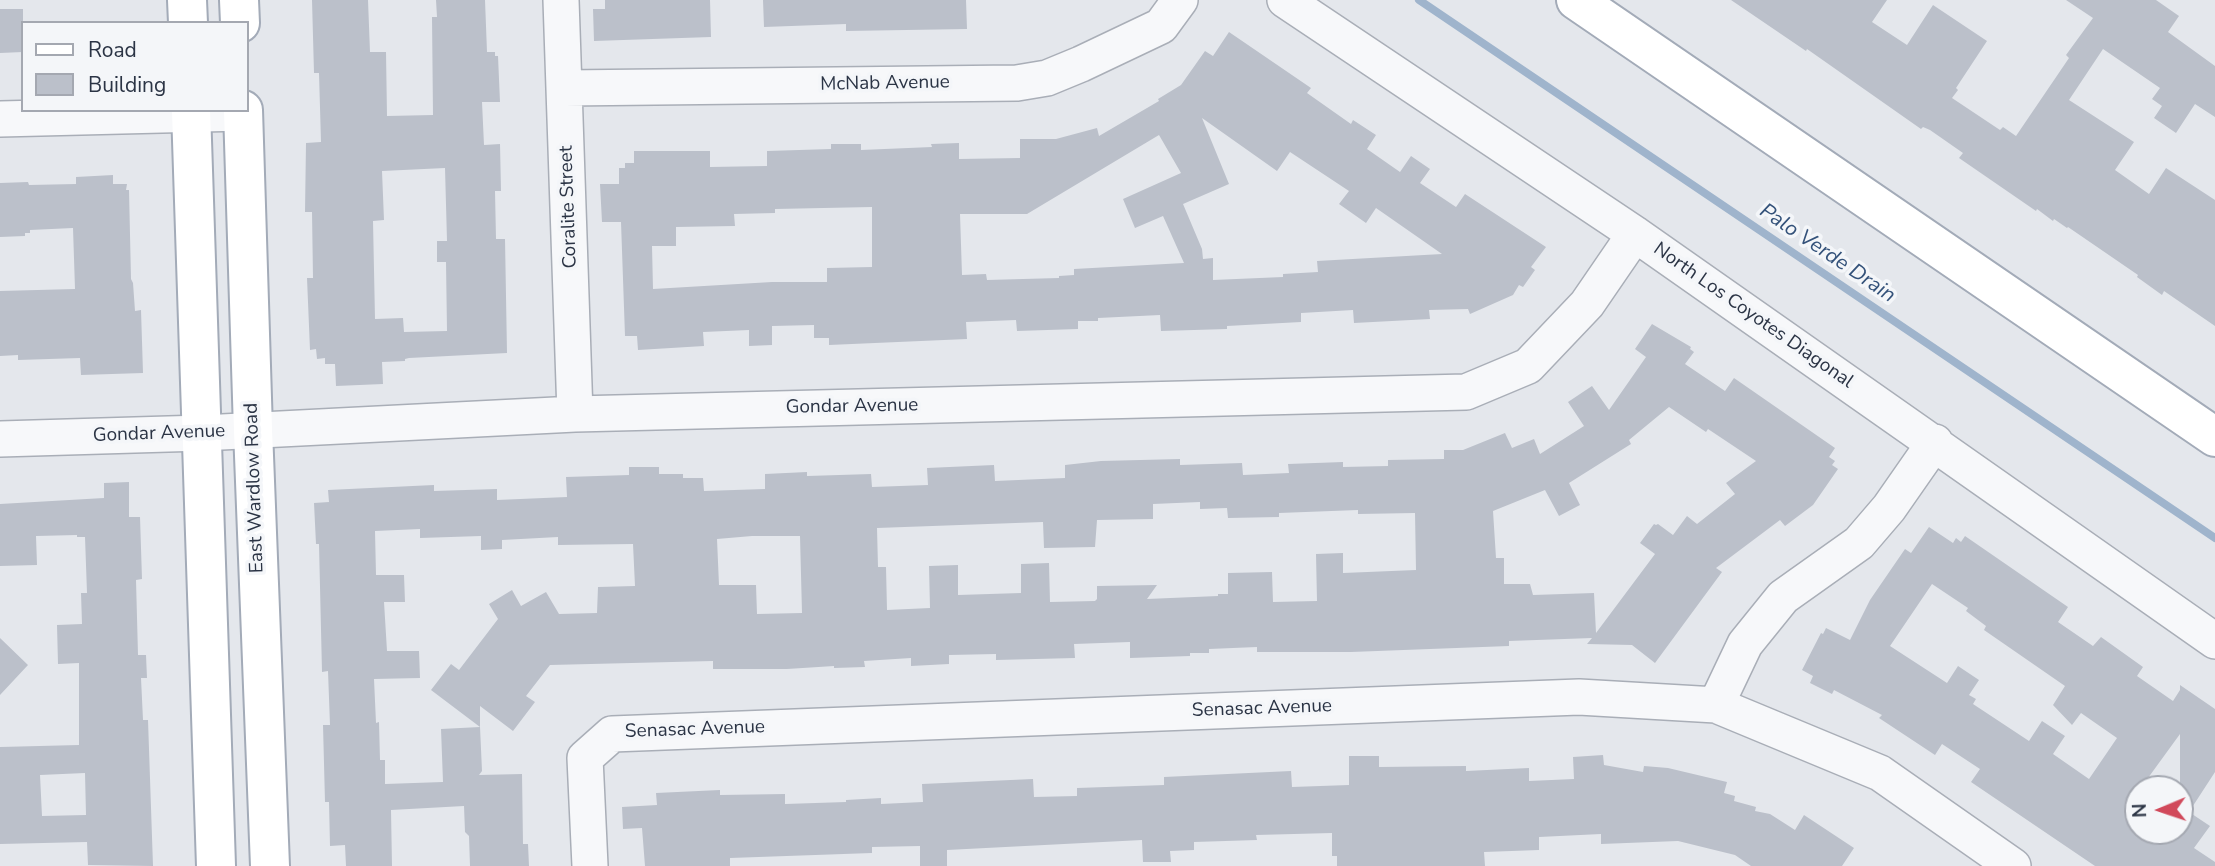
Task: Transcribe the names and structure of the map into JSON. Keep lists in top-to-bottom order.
{
  "streets": {
    "main road": ["East Wardlow Road"],
    "street": [
      "McNab Avenue",
      "Coralite Street",
      "North Los Coyotes Diagonal",
      "Gondar Avenue",
      "Senasac Avenue"
    ]
  },
  "crossings": [
    ["McNab Avenue", "Coralite Street"],
    ["Coralite Street", "Gondar Avenue"],
    ["North Los Coyotes Diagonal", "Gondar Avenue"],
    ["Gondar Avenue", "East Wardlow Road"]
  ],
  "water": ["Palo Verde Drain"],
  "legend": ["Road", "Building"],
  "north": "left"
}
